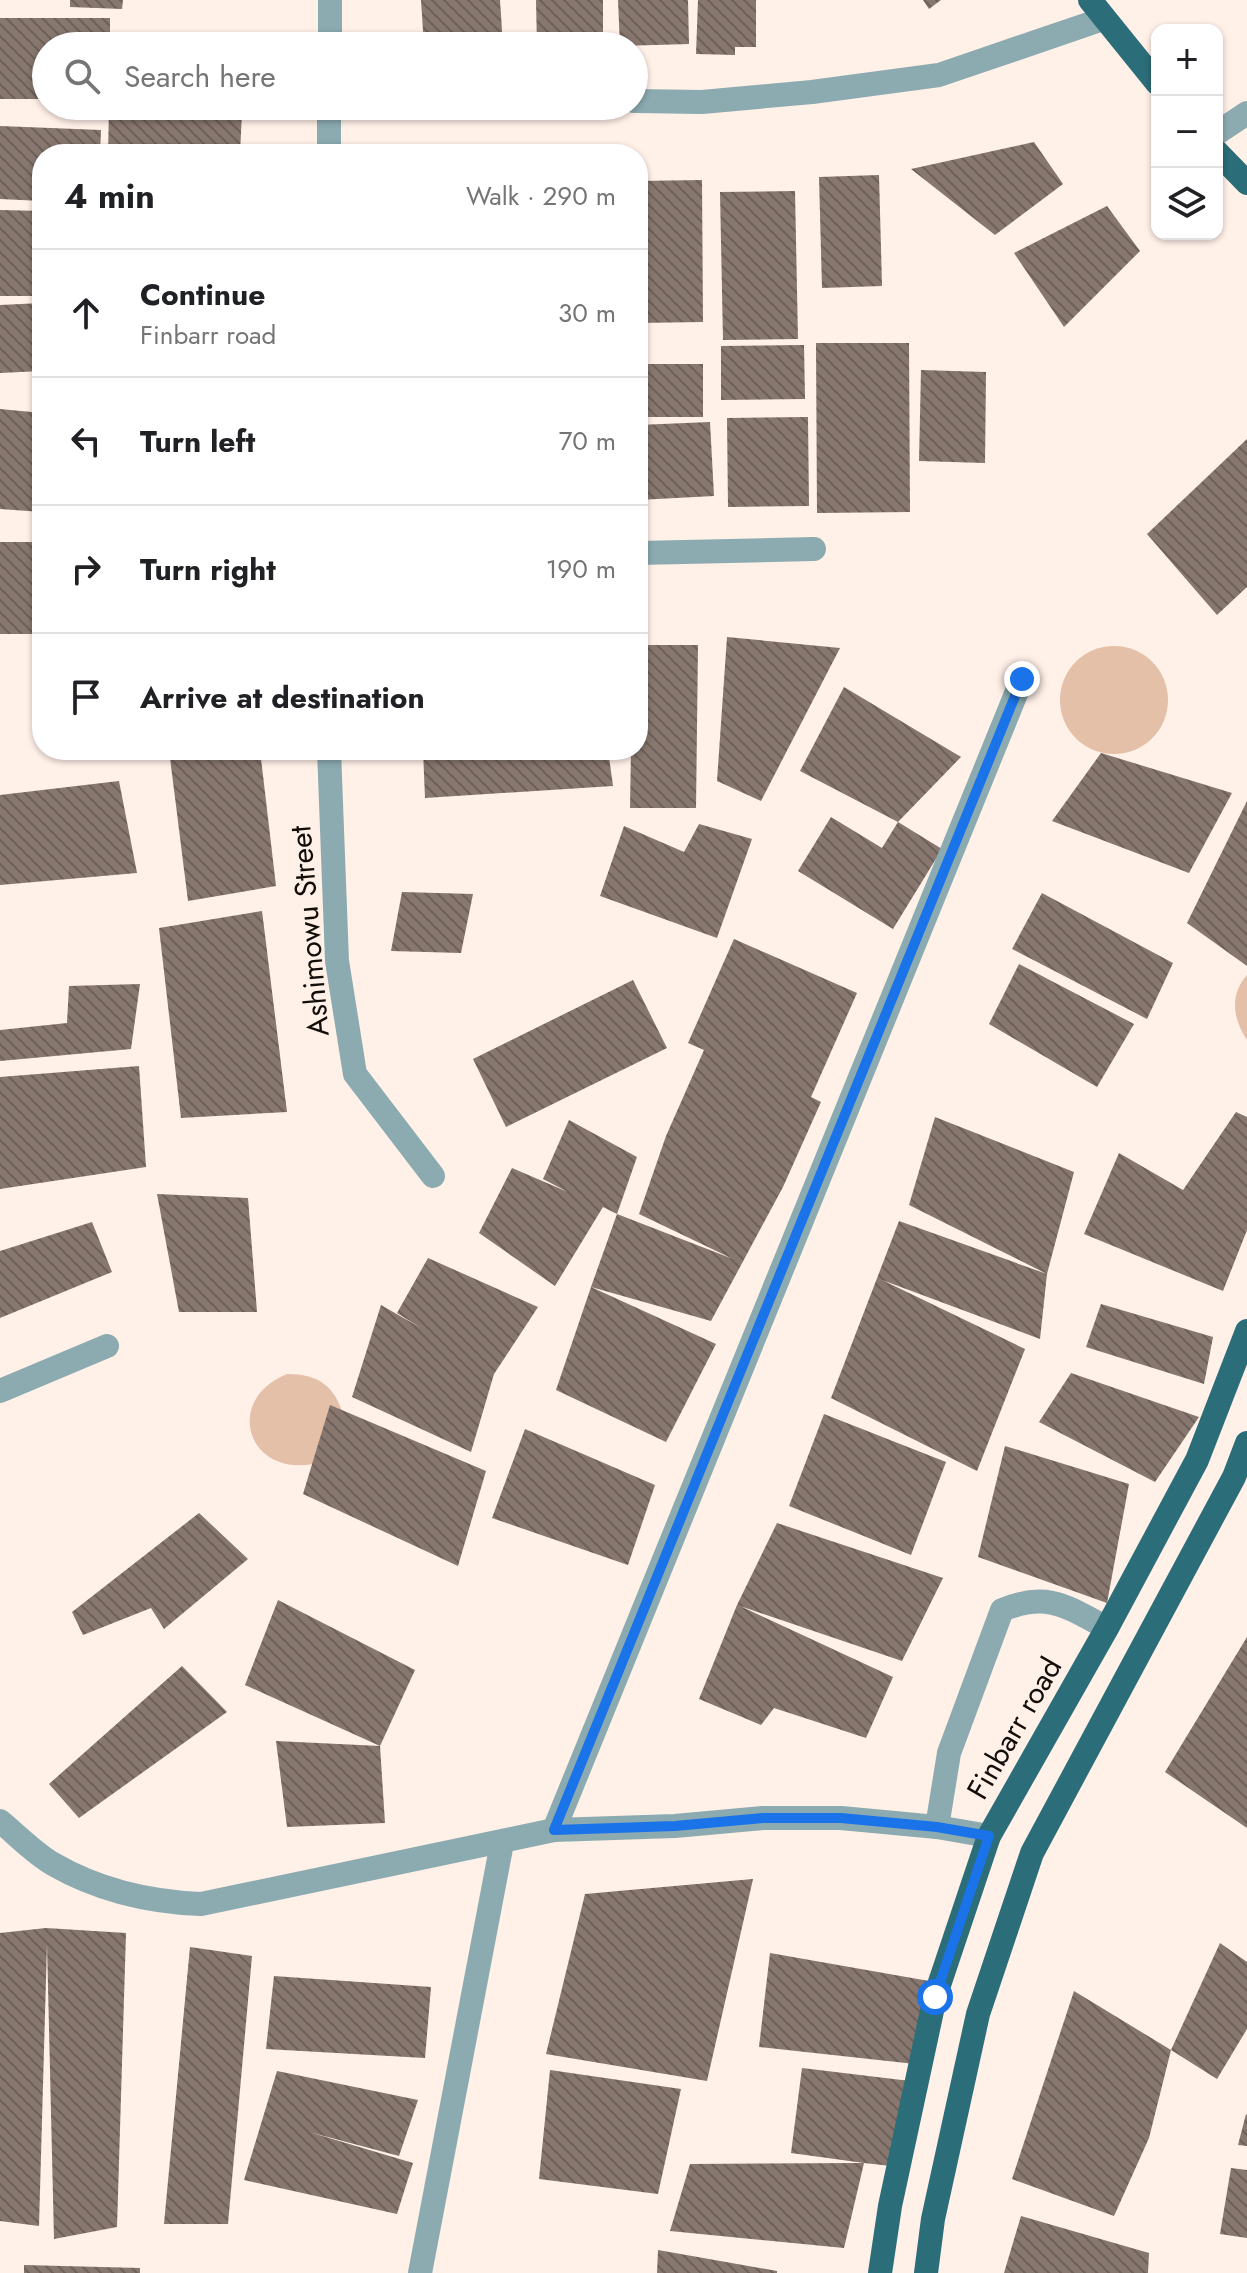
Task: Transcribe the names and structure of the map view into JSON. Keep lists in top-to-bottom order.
{
  "streets": {
    "main road": ["Finbarr road"],
    "street": ["Ashimowu Street"]
  },
  "page": {
    "map_buttons": ["+", "−"],
    "search": "Search here",
    "heading": ["4 min", "Walk · 290 m"],
    "list": [
      ["Continue", "Finbarr road", "30 m"],
      ["Turn left", "70 m"],
      ["Turn right", "190 m"],
      "Arrive at destination"
    ]
  }
}
